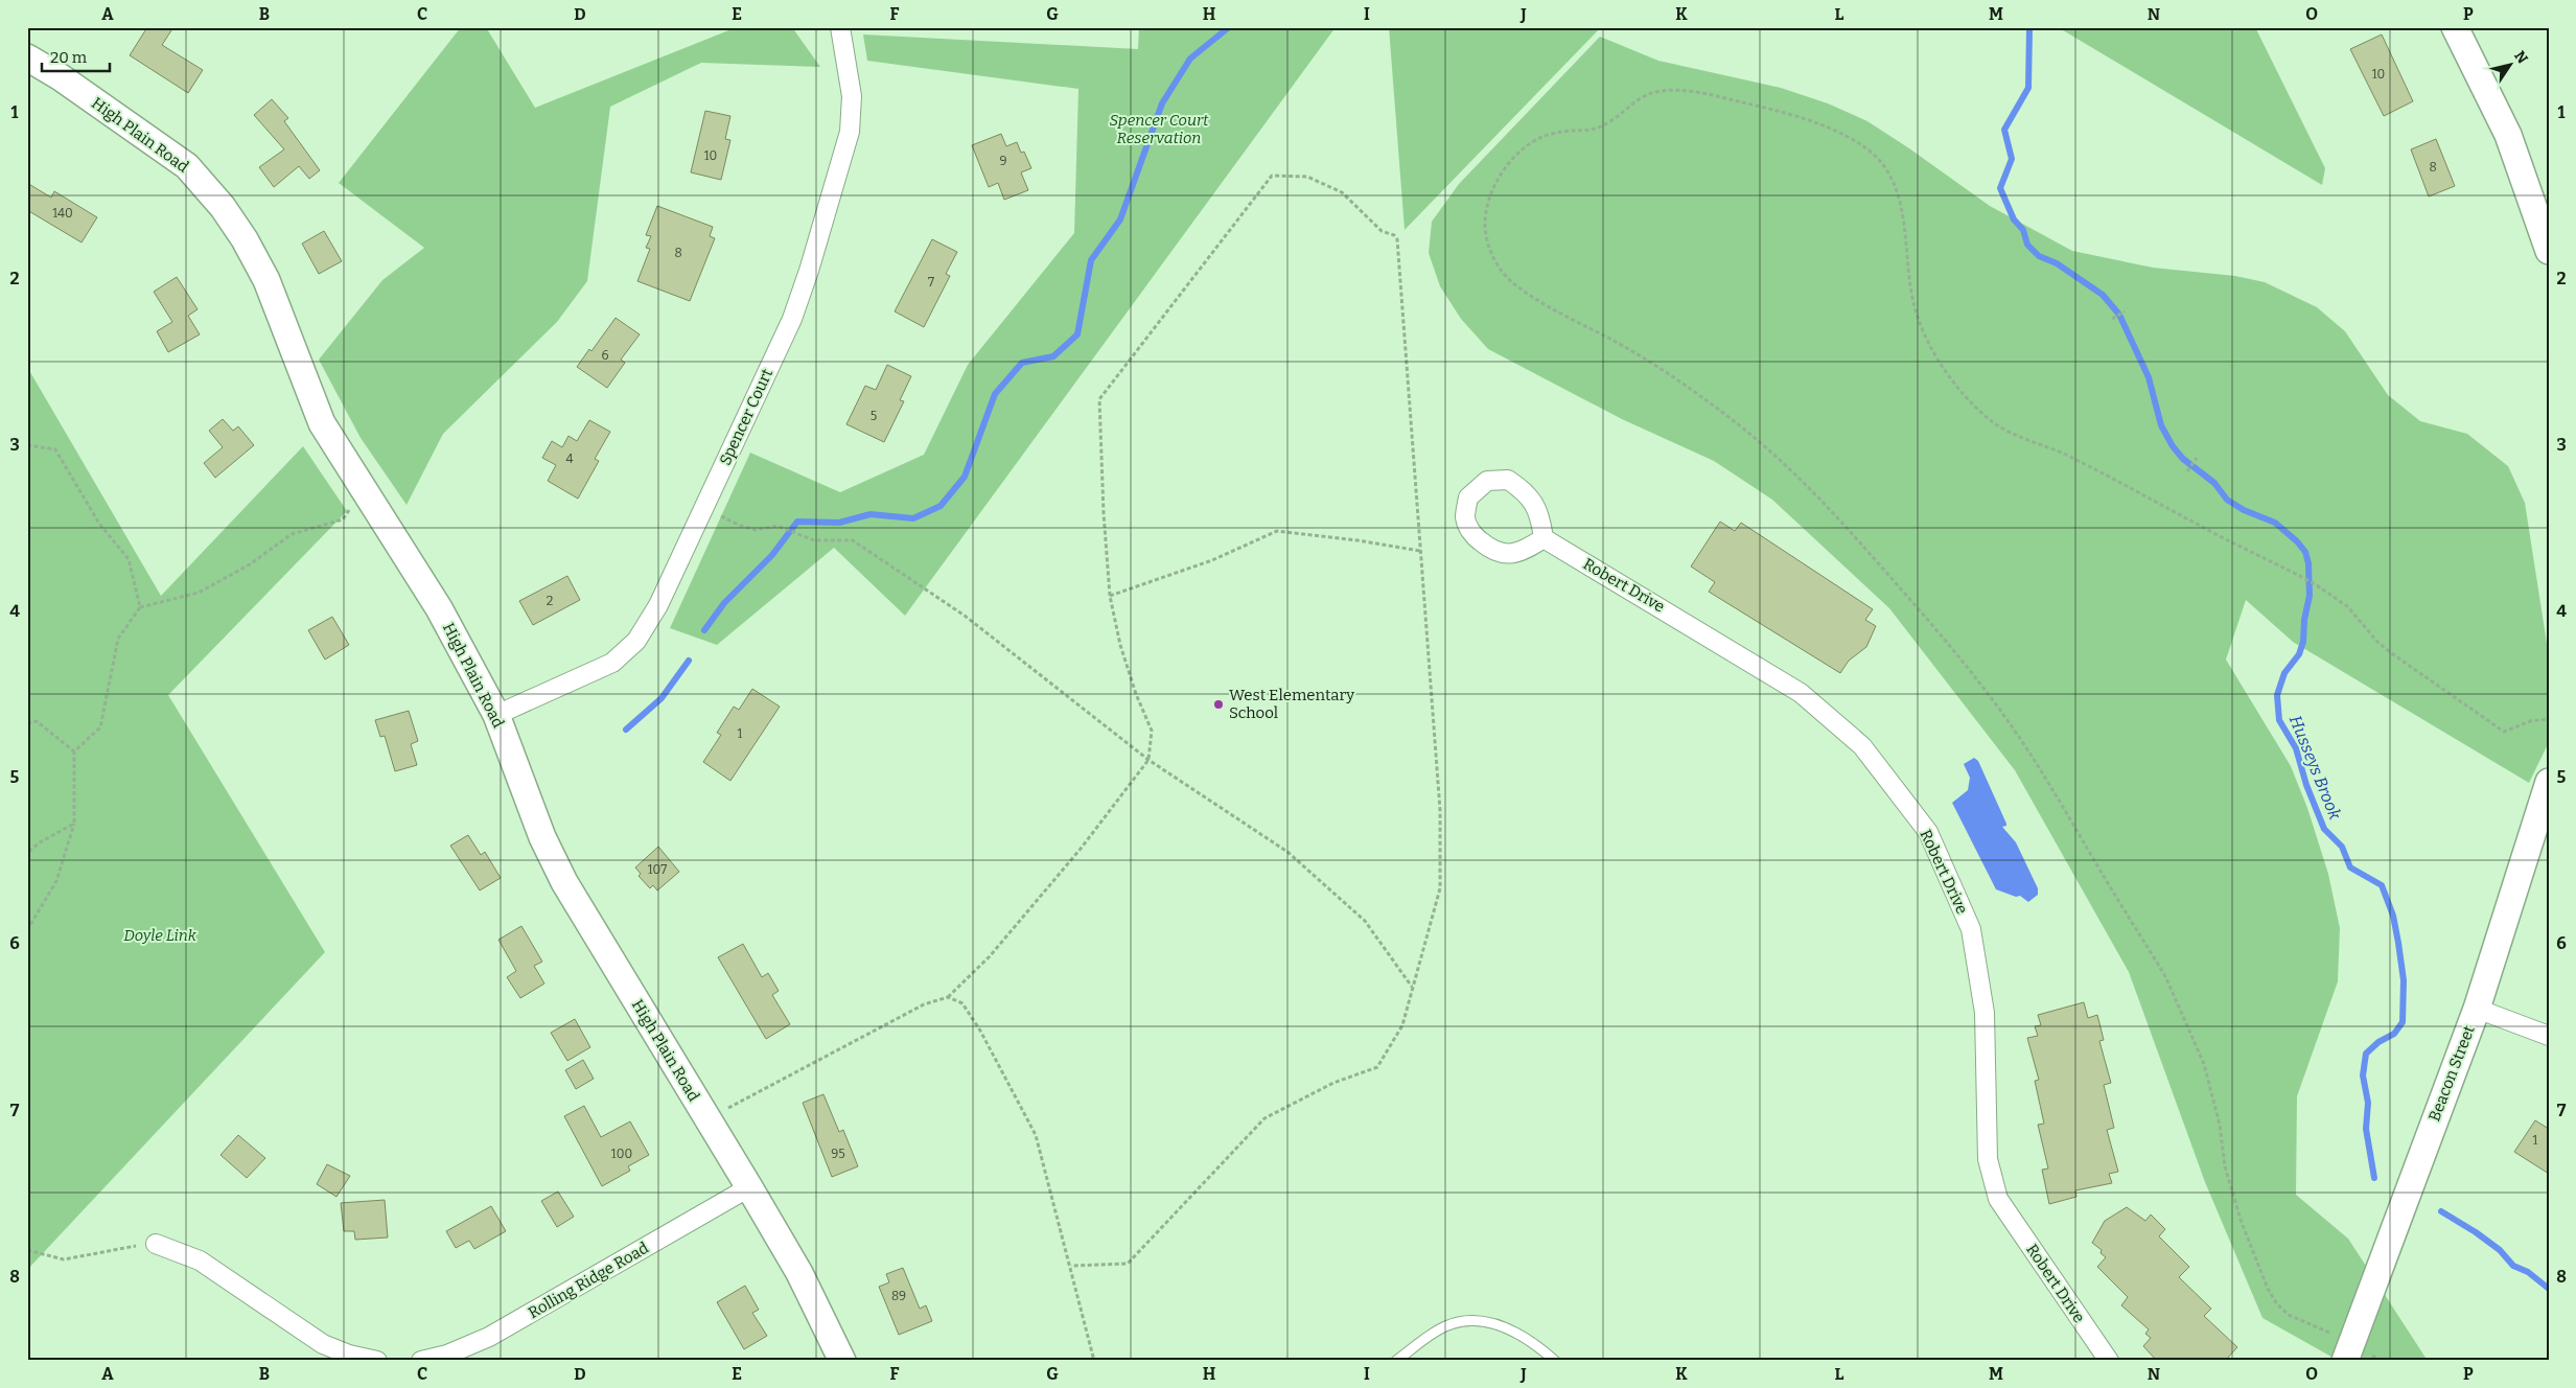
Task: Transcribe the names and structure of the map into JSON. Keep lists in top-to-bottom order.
{
  "streets": {
    "street": [
      "High Plain Road",
      "Spencer Court",
      "Robert Drive",
      "Beacon Street",
      "Rolling Ridge Road"
    ]
  },
  "crossings": [
    ["High Plain Road", "Spencer Court"],
    ["High Plain Road", "Rolling Ridge Road"]
  ],
  "water": ["Husseys Brook"],
  "parks": ["Spencer Court Reservation", "Doyle Link"],
  "places": ["West Elementary School"],
  "house_numbers": [
    "10",
    "10",
    "9",
    "8",
    "140",
    "8",
    "7",
    "6",
    "5",
    "4",
    "2",
    "1",
    "107",
    "1",
    "100",
    "95",
    "89"
  ],
  "scale_bar": "20 m",
  "north": "top right",
  "grid": {
    "columns": [
      "A",
      "B",
      "C",
      "D",
      "E",
      "F",
      "G",
      "H",
      "I",
      "J",
      "K",
      "L",
      "M",
      "N",
      "O",
      "P"
    ],
    "rows": [
      "1",
      "2",
      "3",
      "4",
      "5",
      "6",
      "7",
      "8"
    ]
  }
}
